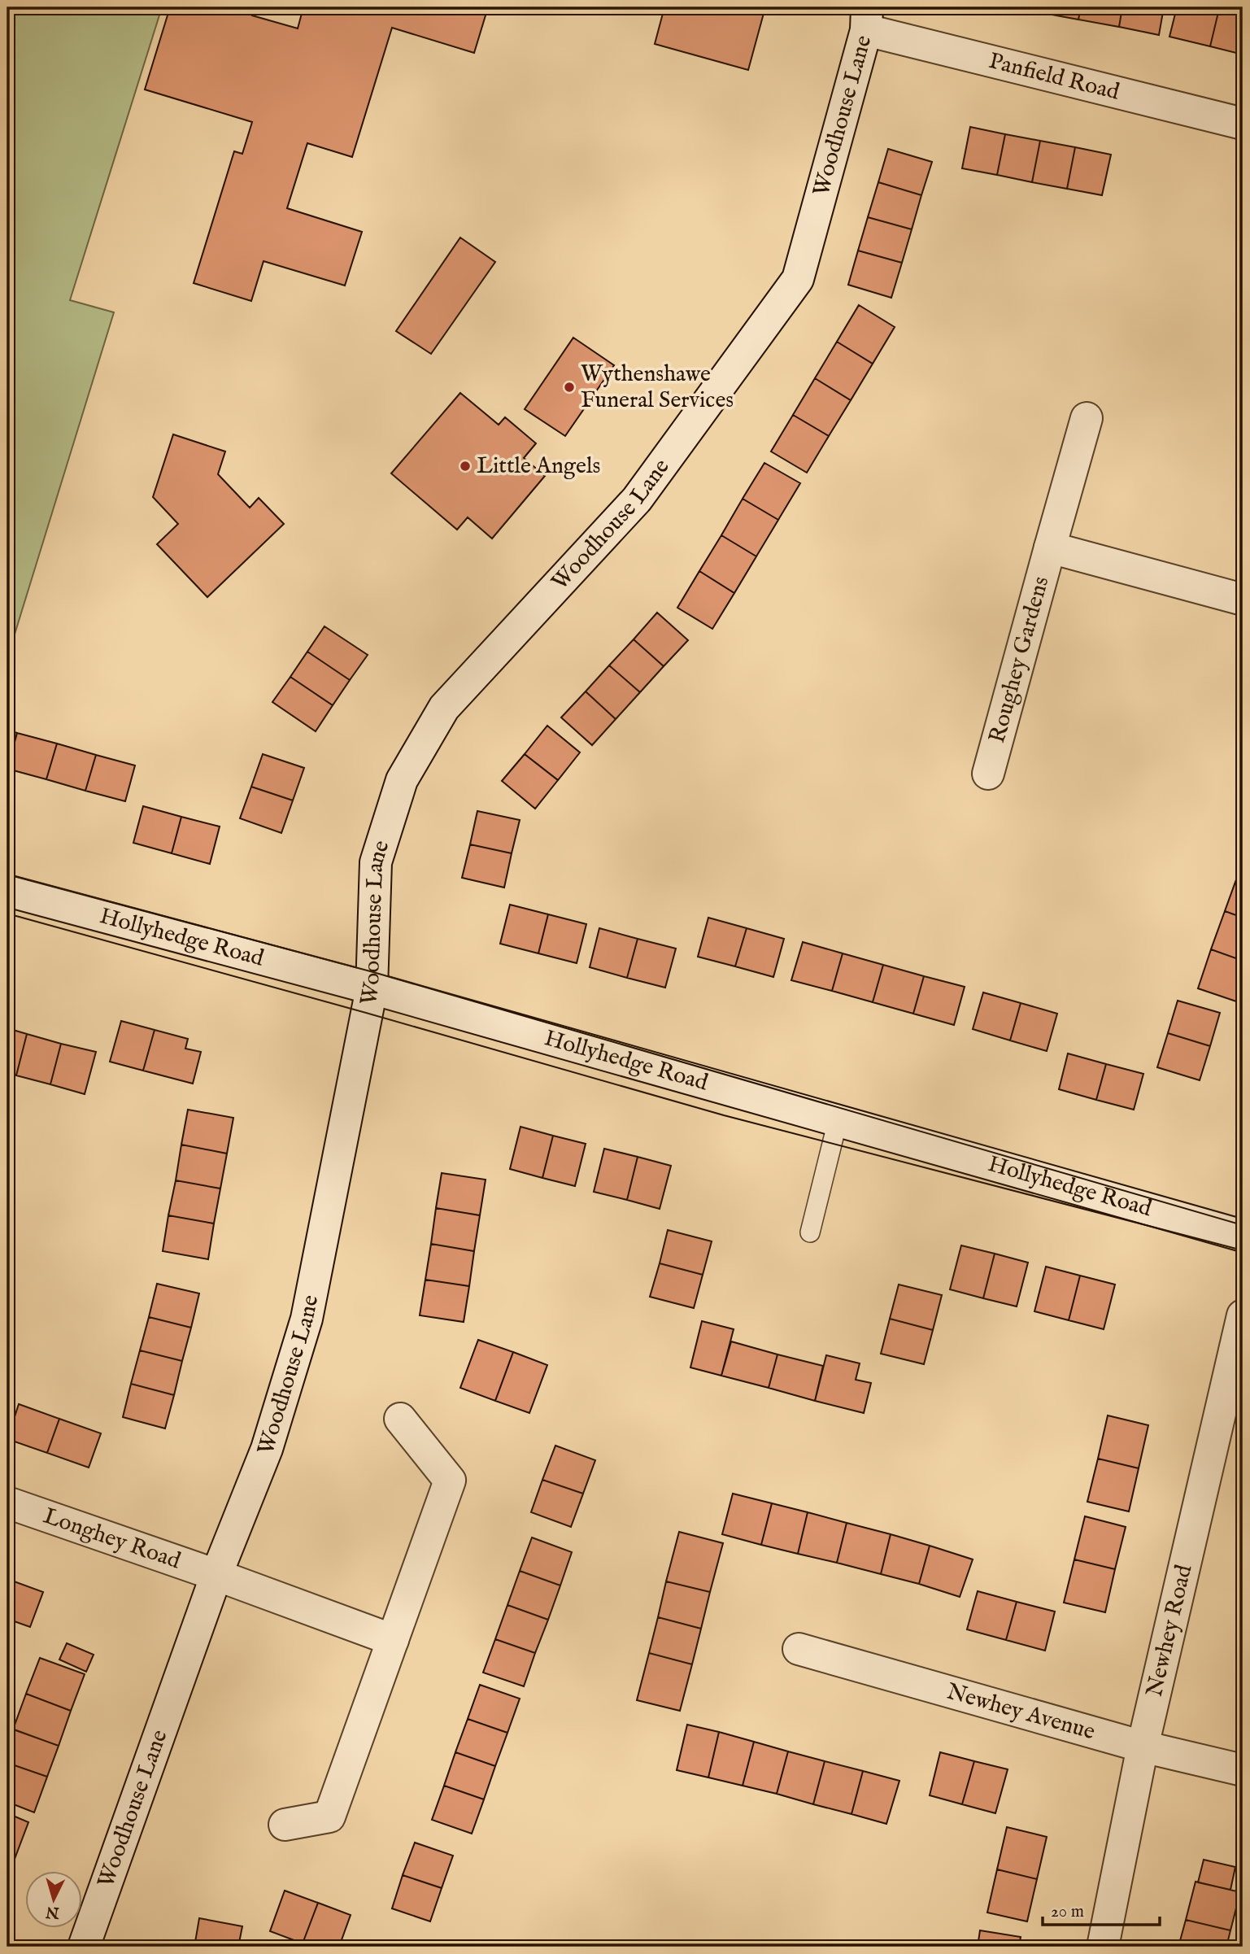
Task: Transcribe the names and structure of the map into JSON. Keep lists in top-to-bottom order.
{
  "streets": {
    "street": [
      "Panfield Road",
      "Woodhouse Lane",
      "Roughey Gardens",
      "Hollyhedge Road",
      "Longhey Road",
      "Newhey Road",
      "Newhey Avenue"
    ]
  },
  "crossings": [
    ["Panfield Road", "Woodhouse Lane"],
    ["Woodhouse Lane", "Hollyhedge Road"],
    ["Woodhouse Lane", "Longhey Road"],
    ["Newhey Road", "Newhey Avenue"]
  ],
  "places": ["Wythenshawe Funeral Services", "Little Angels"],
  "scale_bar": "20 m",
  "north": "bottom"
}
